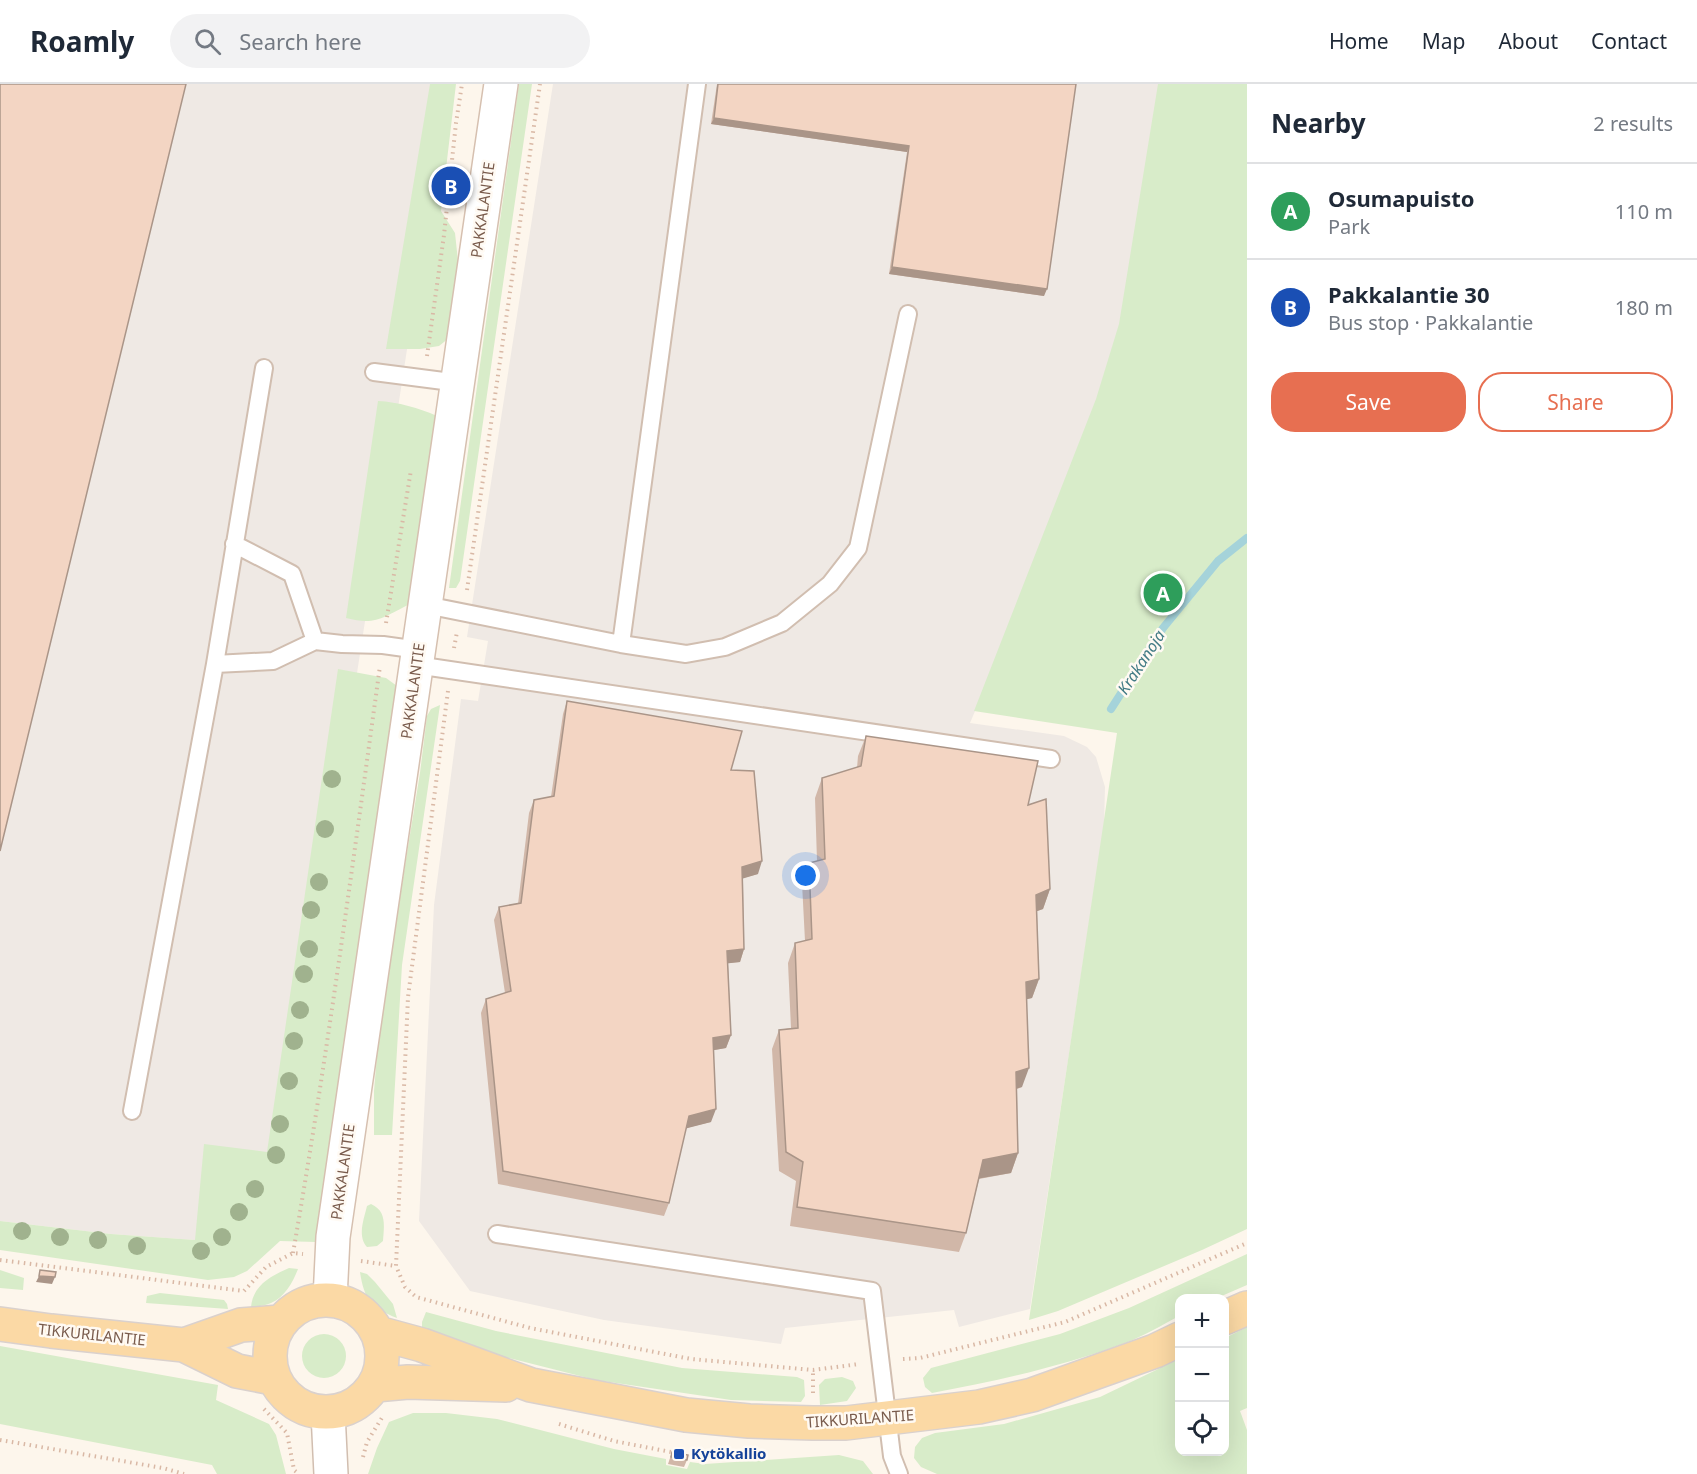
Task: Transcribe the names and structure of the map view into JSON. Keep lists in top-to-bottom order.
{
  "streets": {
    "main road": ["PAKKALANTIE", "TIKKURILANTIE"]
  },
  "crossings": [
    ["PAKKALANTIE", "TIKKURILANTIE"]
  ],
  "water": ["Krakanoja"],
  "places": {
    "transit": ["Kytökallio"]
  },
  "page": {
    "header": "Roamly",
    "search": "Search here",
    "nav": [
      "Home",
      "Map",
      "About",
      "Contact"
    ],
    "heading": ["Nearby", "2 results"],
    "list": [
      {
        "mark": "A",
        "name": "Osumapuisto",
        "note": "Park",
        "value": "110 m"
      },
      {
        "mark": "B",
        "name": "Pakkalantie 30",
        "note": "Bus stop · Pakkalantie",
        "value": "180 m"
      }
    ],
    "pins": ["B", "A"],
    "buttons": ["Save", "Share"],
    "map_buttons": ["+", "−"]
  }
}
